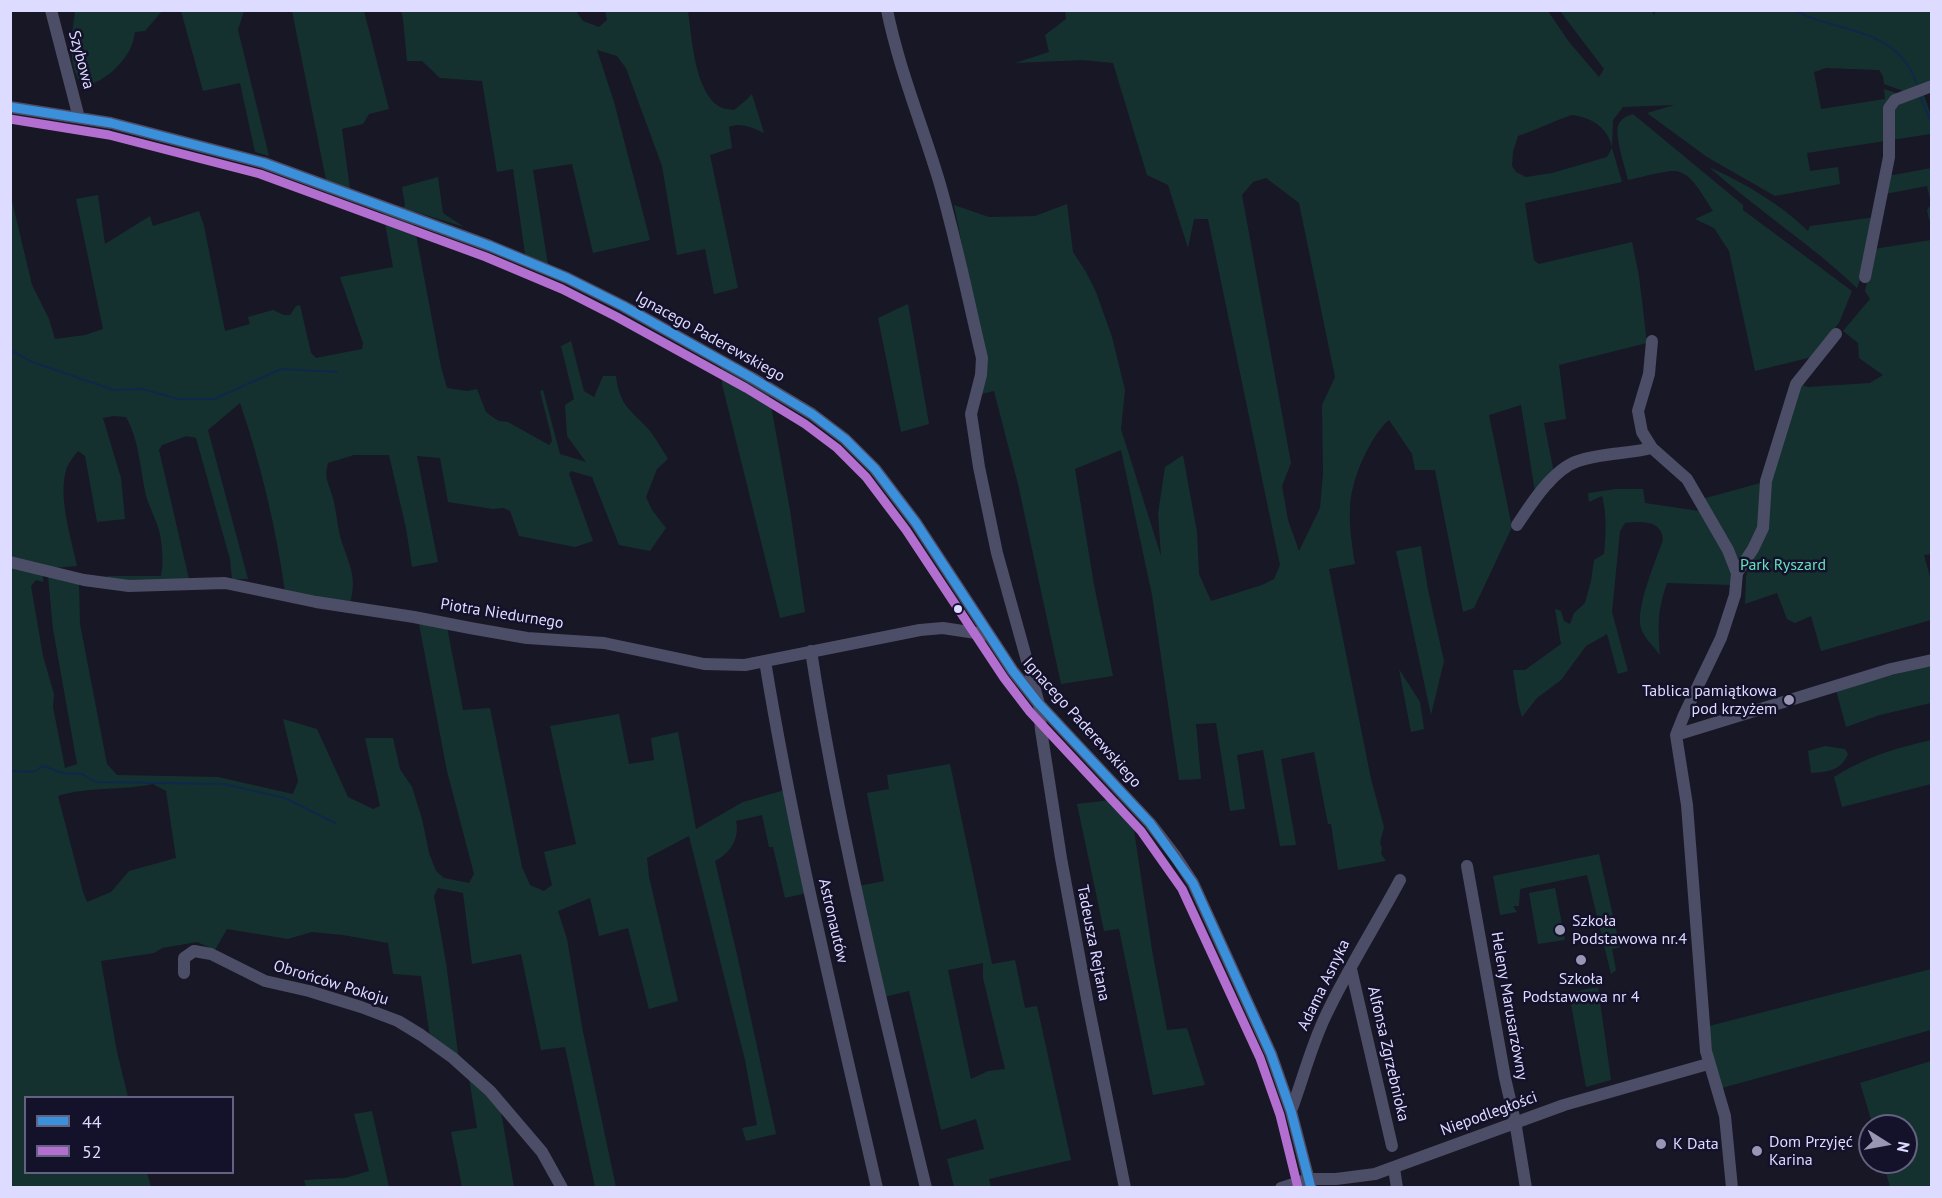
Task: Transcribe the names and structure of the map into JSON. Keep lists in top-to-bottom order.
{
  "streets": {
    "street": [
      "Szybowa",
      "Ignacego Paderewskiego",
      "Piotra Niedurnego",
      "Astronautów",
      "Tadeusza Rejtana",
      "Obrońców Pokoju",
      "Adama Asnyka",
      "Heleny Marusarzówny",
      "Alfonsa Zgrzebnioka",
      "Niepodległości"
    ]
  },
  "crossings": [
    ["Szybowa", "Ignacego Paderewskiego"],
    ["Ignacego Paderewskiego", "Piotra Niedurnego"],
    ["Ignacego Paderewskiego", "Tadeusza Rejtana"],
    ["Ignacego Paderewskiego", "Adama Asnyka"],
    ["Ignacego Paderewskiego", "Niepodległości"],
    ["Piotra Niedurnego", "Astronautów"],
    ["Adama Asnyka", "Alfonsa Zgrzebnioka"],
    ["Heleny Marusarzówny", "Niepodległości"]
  ],
  "parks": ["Park Ryszard"],
  "places": [
    "Tablica pamiątkowa pod krzyżem",
    "Szkoła Podstawowa nr.4",
    "Szkoła Podstawowa nr 4",
    "K Data",
    "Dom Przyjęć Karina"
  ],
  "lines": ["transit line 44", "transit line 52"],
  "legend": ["44", "52"],
  "north": "right"
}
